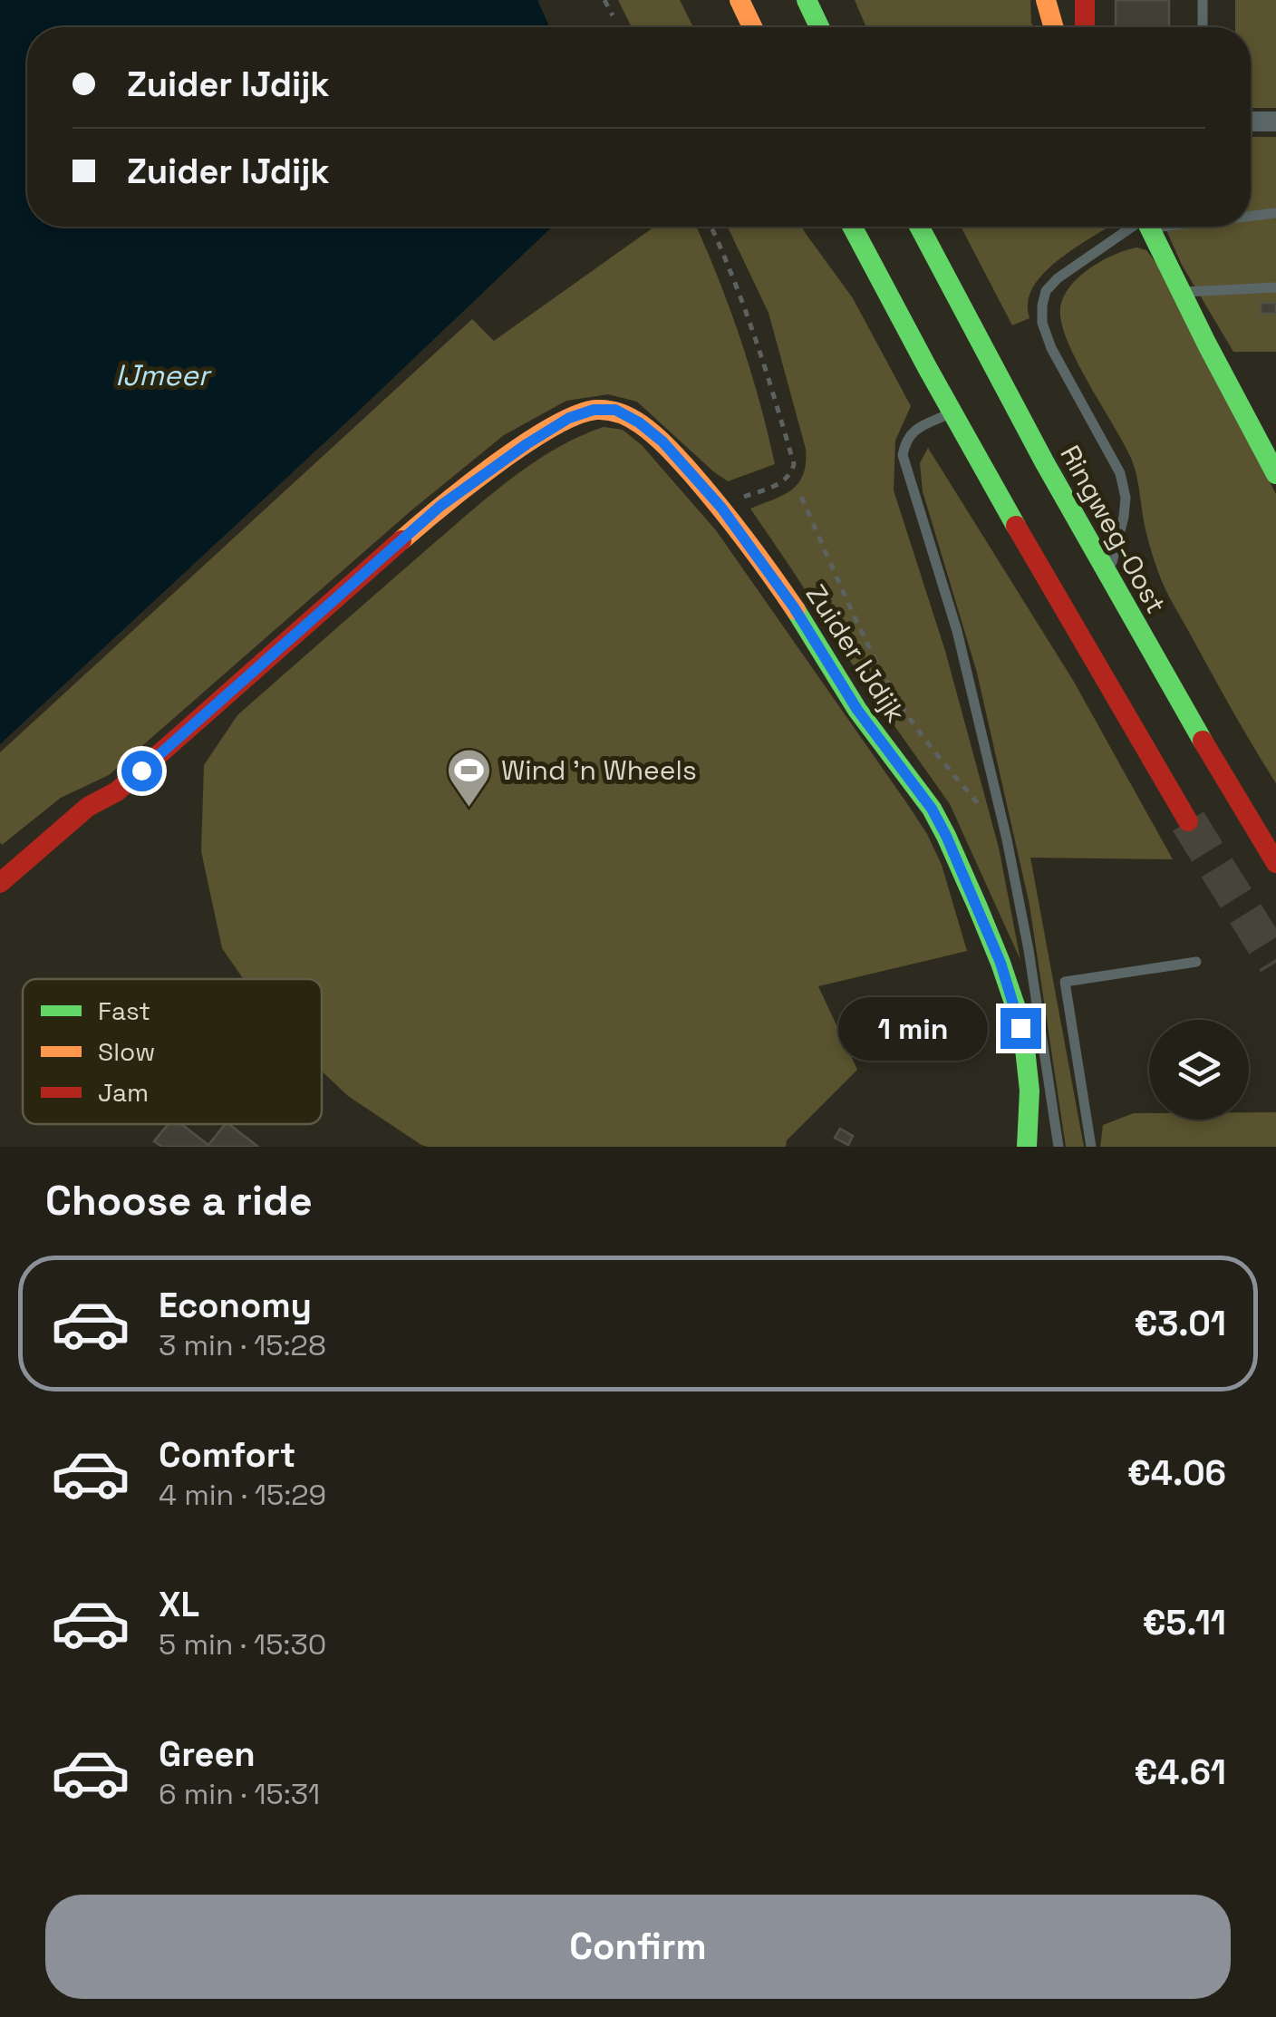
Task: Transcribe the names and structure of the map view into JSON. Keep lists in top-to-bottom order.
{
  "streets": {
    "main road": ["Ringweg-Oost", "Zuider IJdijk"]
  },
  "water": ["IJmeer"],
  "places": {
    "sports": ["Wind 'n Wheels"]
  },
  "legend": ["Fast", "Slow", "Jam"],
  "page": {
    "banner": ["Zuider IJdijk", "Zuider IJdijk"],
    "bubble": "1 min",
    "heading": "Choose a ride",
    "list": [
      {
        "name": "Economy",
        "note": "3 min · 15:28",
        "value": "€3.01"
      },
      {
        "name": "Comfort",
        "note": "4 min · 15:29",
        "value": "€4.06"
      },
      {
        "name": "XL",
        "note": "5 min · 15:30",
        "value": "€5.11"
      },
      {
        "name": "Green",
        "note": "6 min · 15:31",
        "value": "€4.61"
      }
    ],
    "buttons": "Confirm"
  }
}
